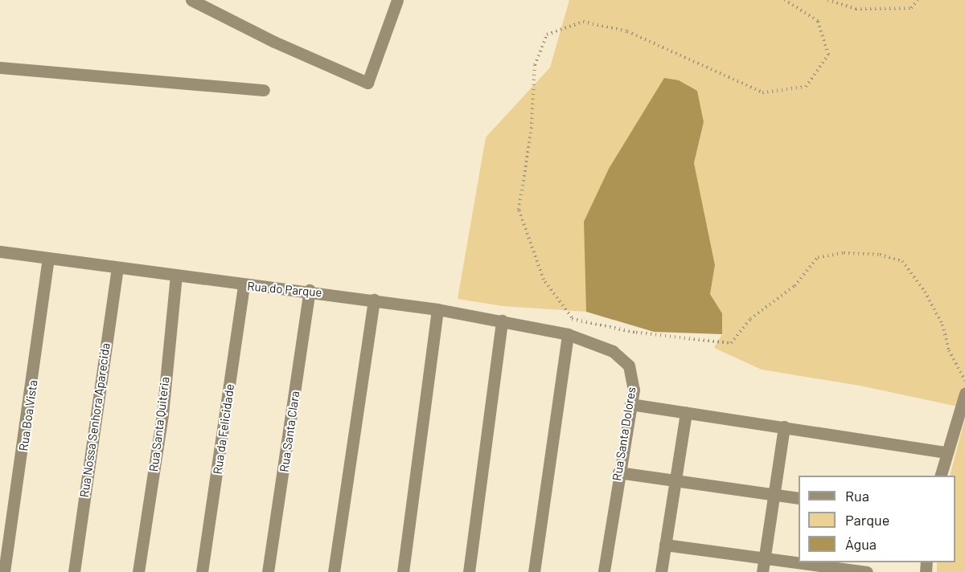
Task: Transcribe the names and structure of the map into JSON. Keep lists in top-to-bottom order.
{
  "streets": {
    "street": [
      "Rua do Parque",
      "Rua Boa Vista",
      "Rua Nossa Senhora Aparecida",
      "Rua Santa Quiteria",
      "Rua da Felicidade",
      "Rua Santa Clara",
      "Rua Santa Dolores"
    ]
  },
  "crossings": [
    ["Rua do Parque", "Rua Boa Vista"],
    ["Rua do Parque", "Rua Nossa Senhora Aparecida"],
    ["Rua do Parque", "Rua Santa Quiteria"],
    ["Rua do Parque", "Rua da Felicidade"],
    ["Rua do Parque", "Rua Santa Clara"],
    ["Rua do Parque", "Rua Santa Dolores"]
  ],
  "legend": ["Rua", "Parque", "Água"]
}
